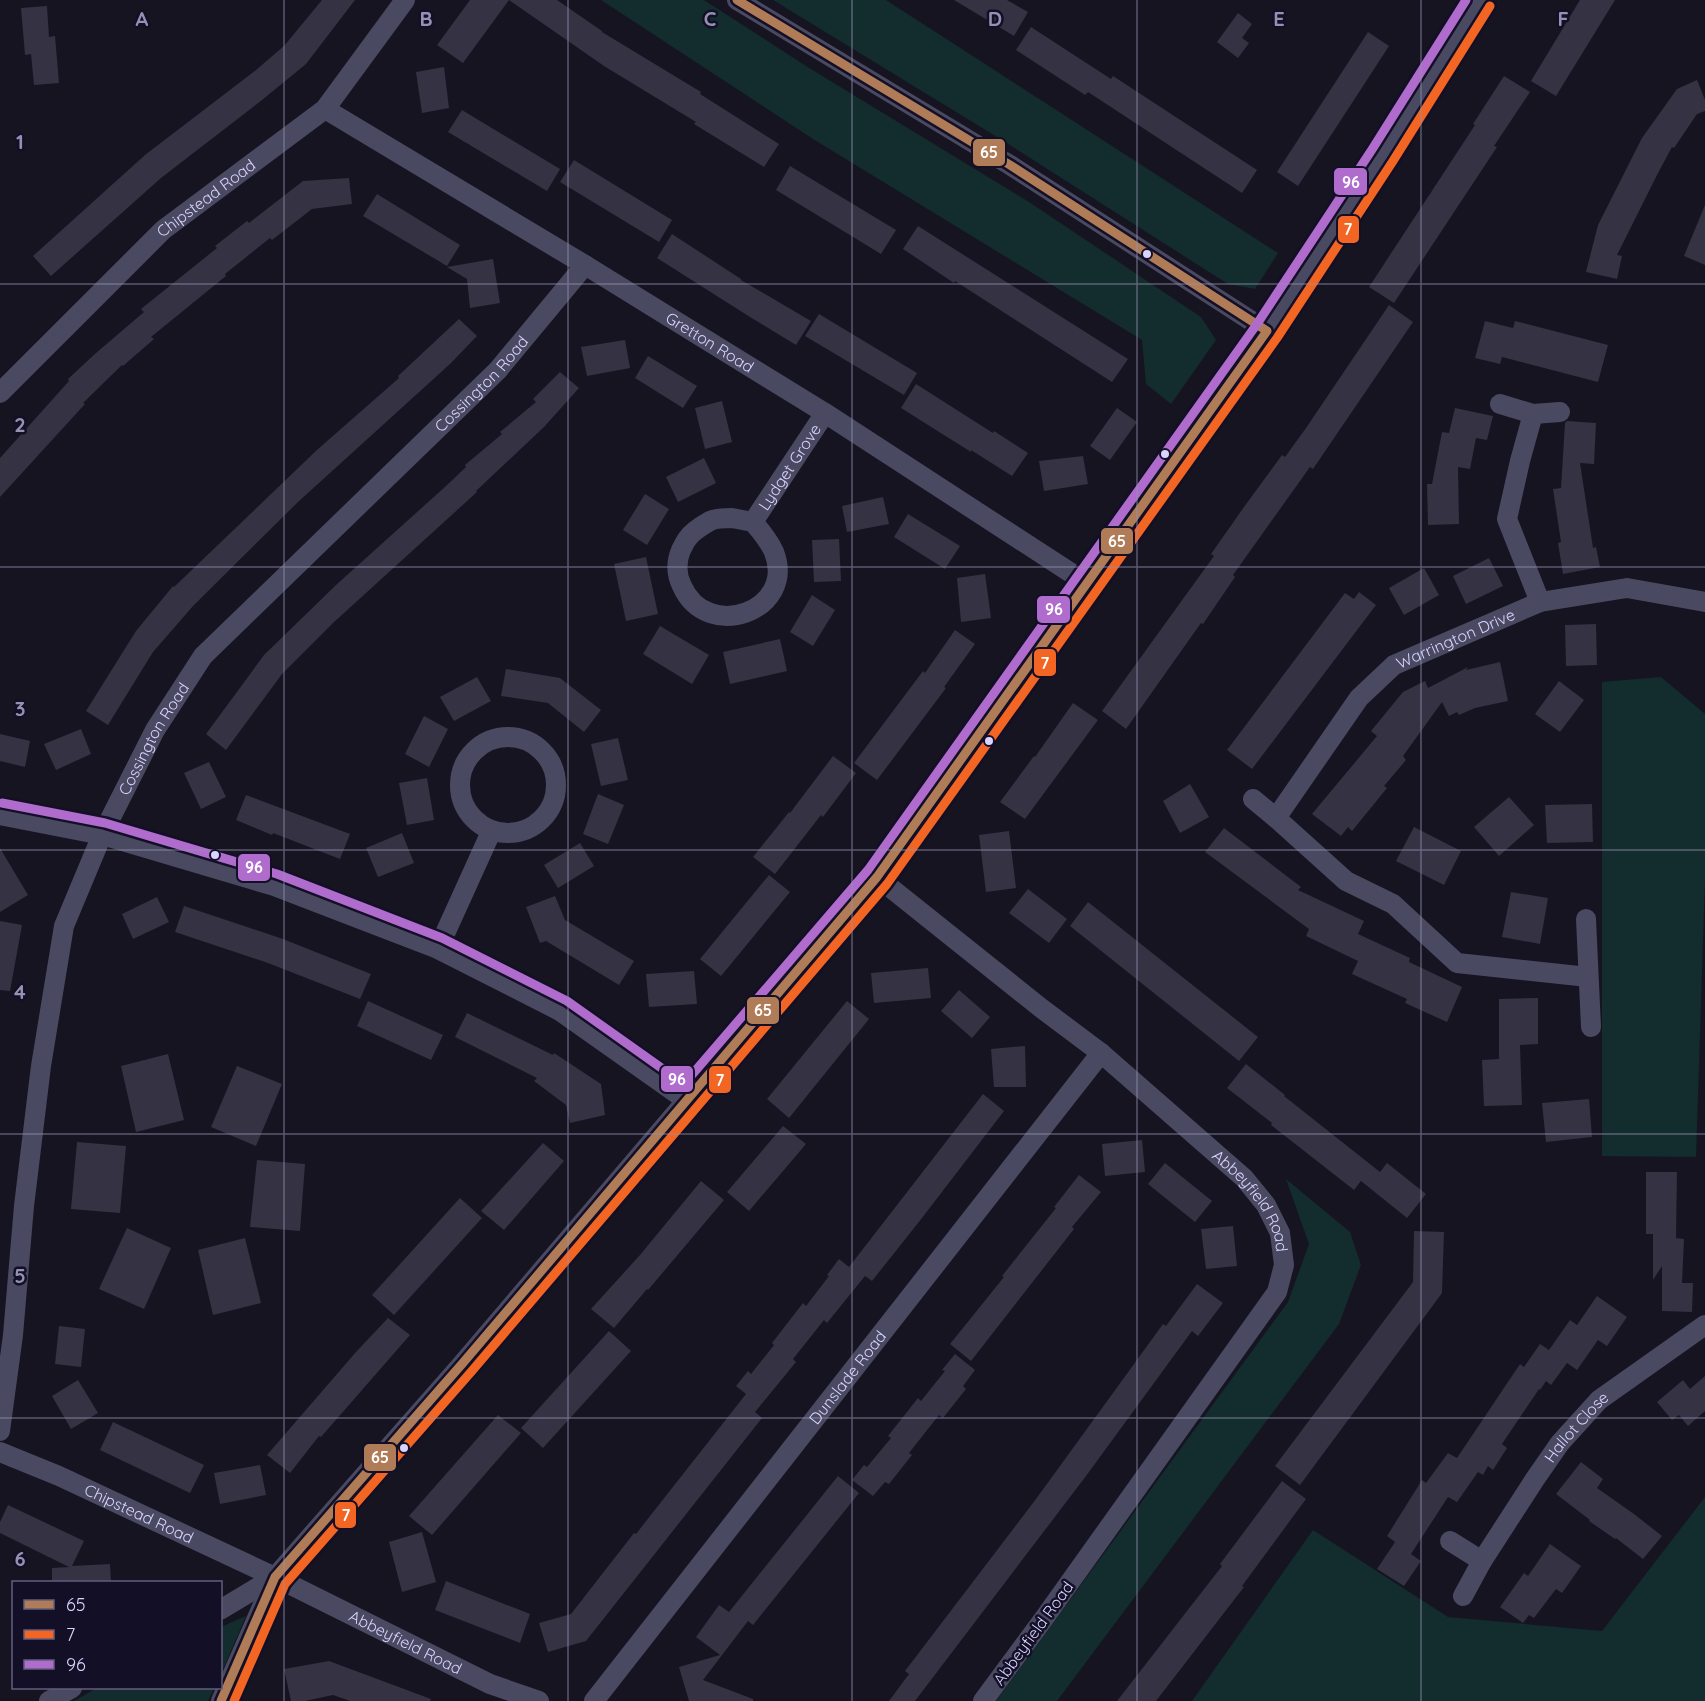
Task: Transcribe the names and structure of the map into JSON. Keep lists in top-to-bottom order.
{
  "streets": {
    "street": [
      "Chipstead Road",
      "Gretton Road",
      "Cossington Road",
      "Lydget Grove",
      "Warrington Drive",
      "Abbeyfield Road",
      "Dunslade Road",
      "Hallot Close"
    ]
  },
  "crossings": [
    ["Chipstead Road", "Gretton Road"],
    ["Chipstead Road", "Abbeyfield Road"],
    ["Gretton Road", "Cossington Road"],
    ["Gretton Road", "Lydget Grove"],
    ["Abbeyfield Road", "Dunslade Road"]
  ],
  "lines": ["transit line 65", "transit line 96", "transit line 7"],
  "legend": ["65", "7", "96"],
  "grid": {
    "columns": [
      "A",
      "B",
      "C",
      "D",
      "E",
      "F"
    ],
    "rows": [
      "1",
      "2",
      "3",
      "4",
      "5",
      "6"
    ]
  }
}
